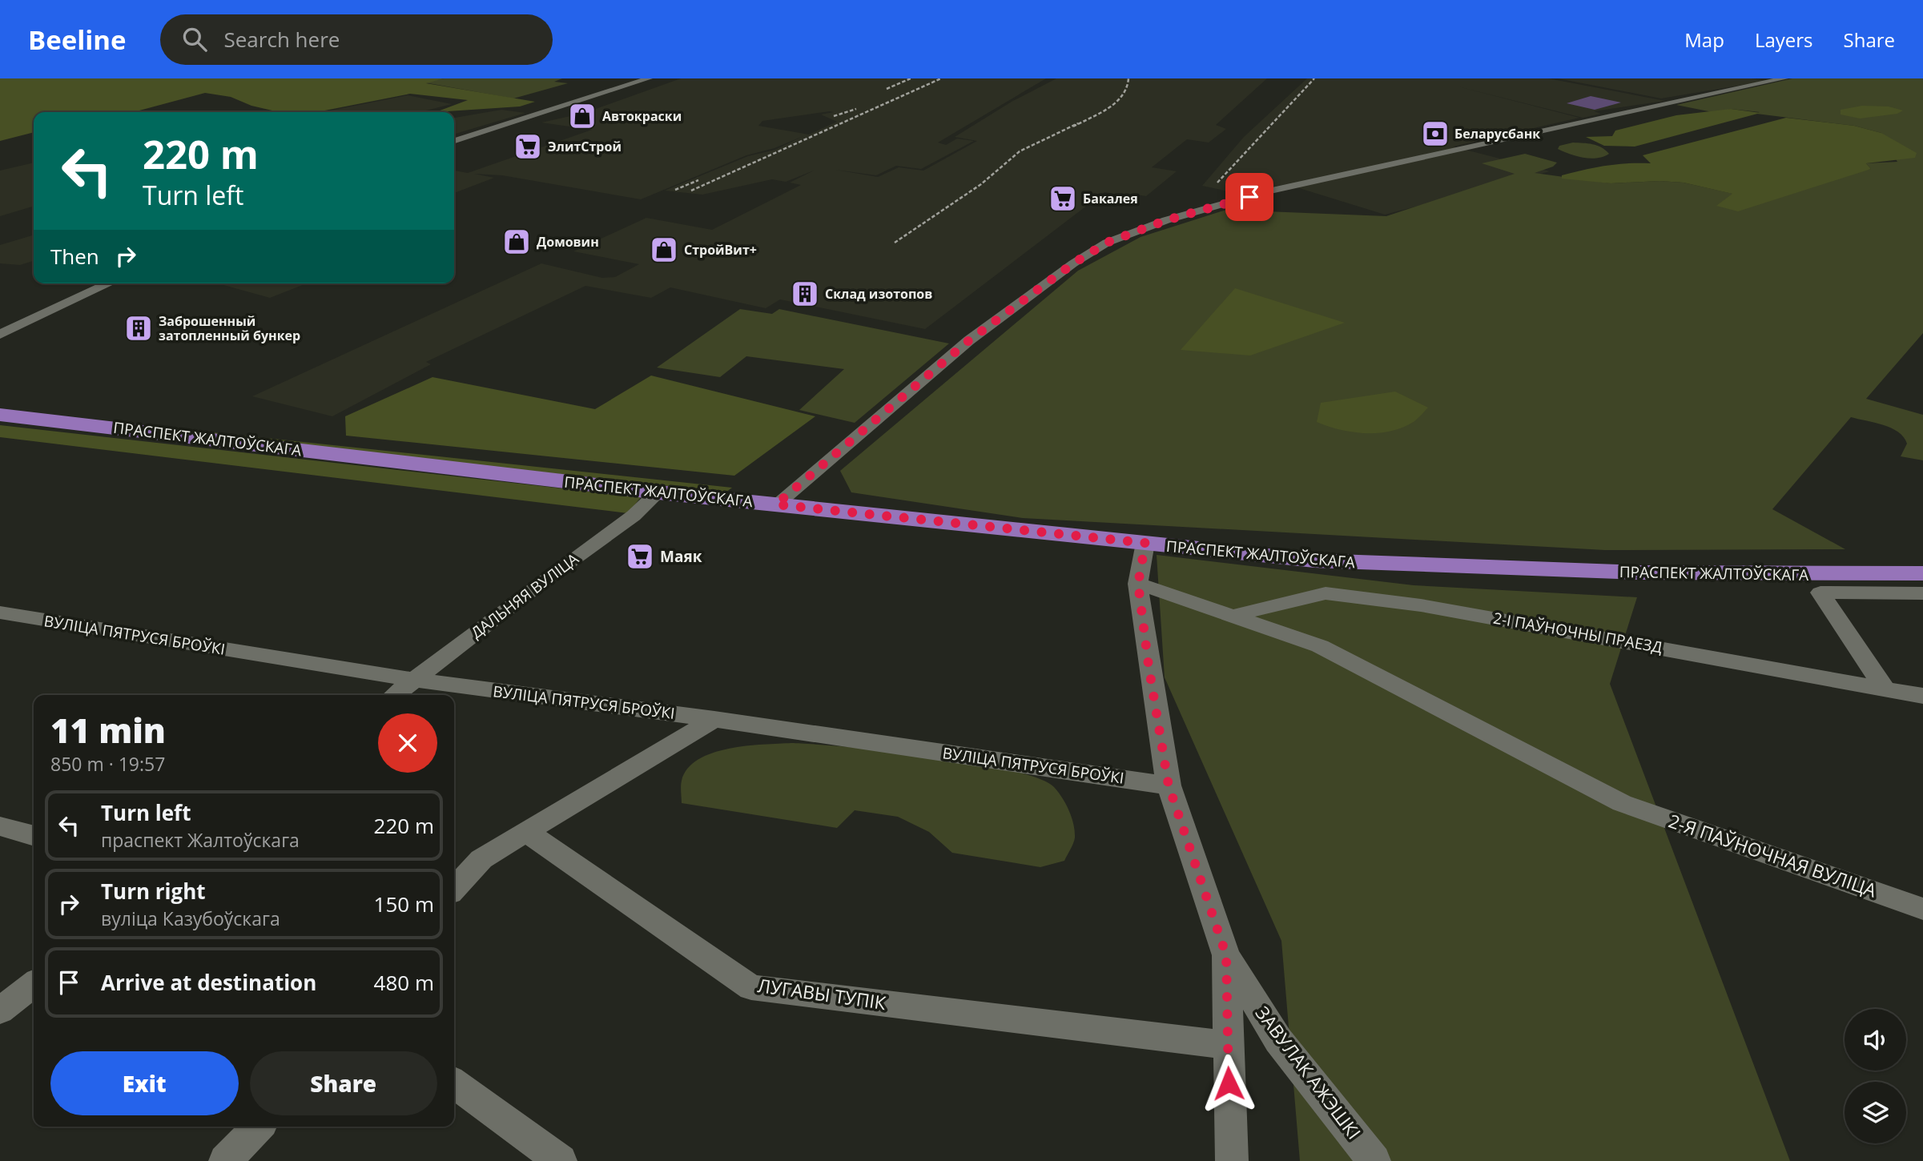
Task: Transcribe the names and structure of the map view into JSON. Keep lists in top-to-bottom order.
{
  "streets": {
    "main road": ["ПРАСПЕКТ ЖАЛТОЎСКАГА"],
    "street": [
      "ДАЛЬНЯЯ ВУЛІЦА",
      "2-І ПАЎНОЧНЫ ПРАЕЗД",
      "ВУЛІЦА ПЯТРУСЯ БРОЎКІ",
      "2-Я ПАЎНОЧНАЯ ВУЛІЦА",
      "ЛУГАВЫ ТУПІК",
      "ЗАВУЛАК АЖЭШКІ"
    ]
  },
  "crossings": [
    ["ПРАСПЕКТ ЖАЛТОЎСКАГА", "ДАЛЬНЯЯ ВУЛІЦА"],
    ["ДАЛЬНЯЯ ВУЛІЦА", "ВУЛІЦА ПЯТРУСЯ БРОЎКІ"],
    ["2-І ПАЎНОЧНЫ ПРАЕЗД", "2-Я ПАЎНОЧНАЯ ВУЛІЦА"]
  ],
  "places": {
    "shop": ["Автокраски", "Домовин", "СтройВит+"],
    "bank": ["Беларусбанк"],
    "supermarket": ["ЭлитСтрой", "Бакалея", "Маяк"],
    "building": ["Склад изотопов", "Заброшенный затопленный бункер"]
  },
  "page": {
    "header": "Beeline",
    "search": "Search here",
    "nav": ["Map", "Layers", "Share"],
    "turn": ["220 m", "Turn left"],
    "then": "Then",
    "heading": ["11 min", "850 m · 19:57"],
    "list": [
      {
        "name": "Turn left",
        "note": "праспект Жалтоўскага",
        "value": "220 m"
      },
      {
        "name": "Turn right",
        "note": "вуліца Казубоўскага",
        "value": "150 m"
      },
      {
        "name": "Arrive at destination",
        "value": "480 m"
      }
    ],
    "buttons": ["Exit", "Share"]
  }
}
